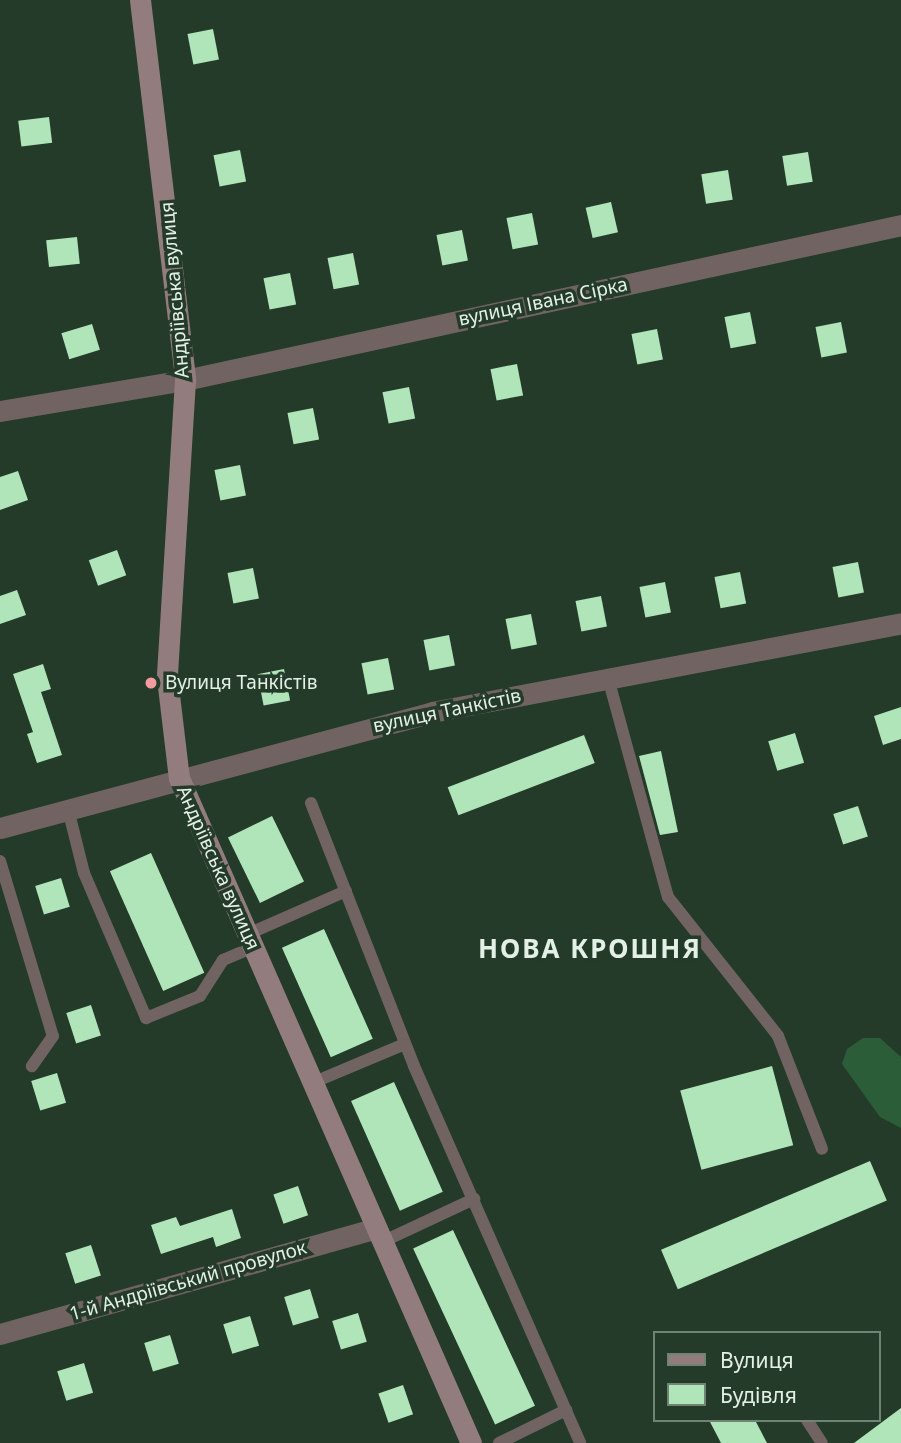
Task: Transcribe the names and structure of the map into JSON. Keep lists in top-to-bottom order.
{
  "streets": {
    "street": [
      "Андріївська вулиця",
      "вулиця Івана Сірка",
      "вулиця Танкістів",
      "1-й Андріївський провулок"
    ]
  },
  "crossings": [
    ["Андріївська вулиця", "вулиця Івана Сірка"],
    ["Андріївська вулиця", "вулиця Танкістів"],
    ["Андріївська вулиця", "1-й Андріївський провулок"]
  ],
  "districts": ["НОВА КРОШНЯ"],
  "places": ["Вулиця Танкістів"],
  "legend": ["Вулиця", "Будівля"]
}
